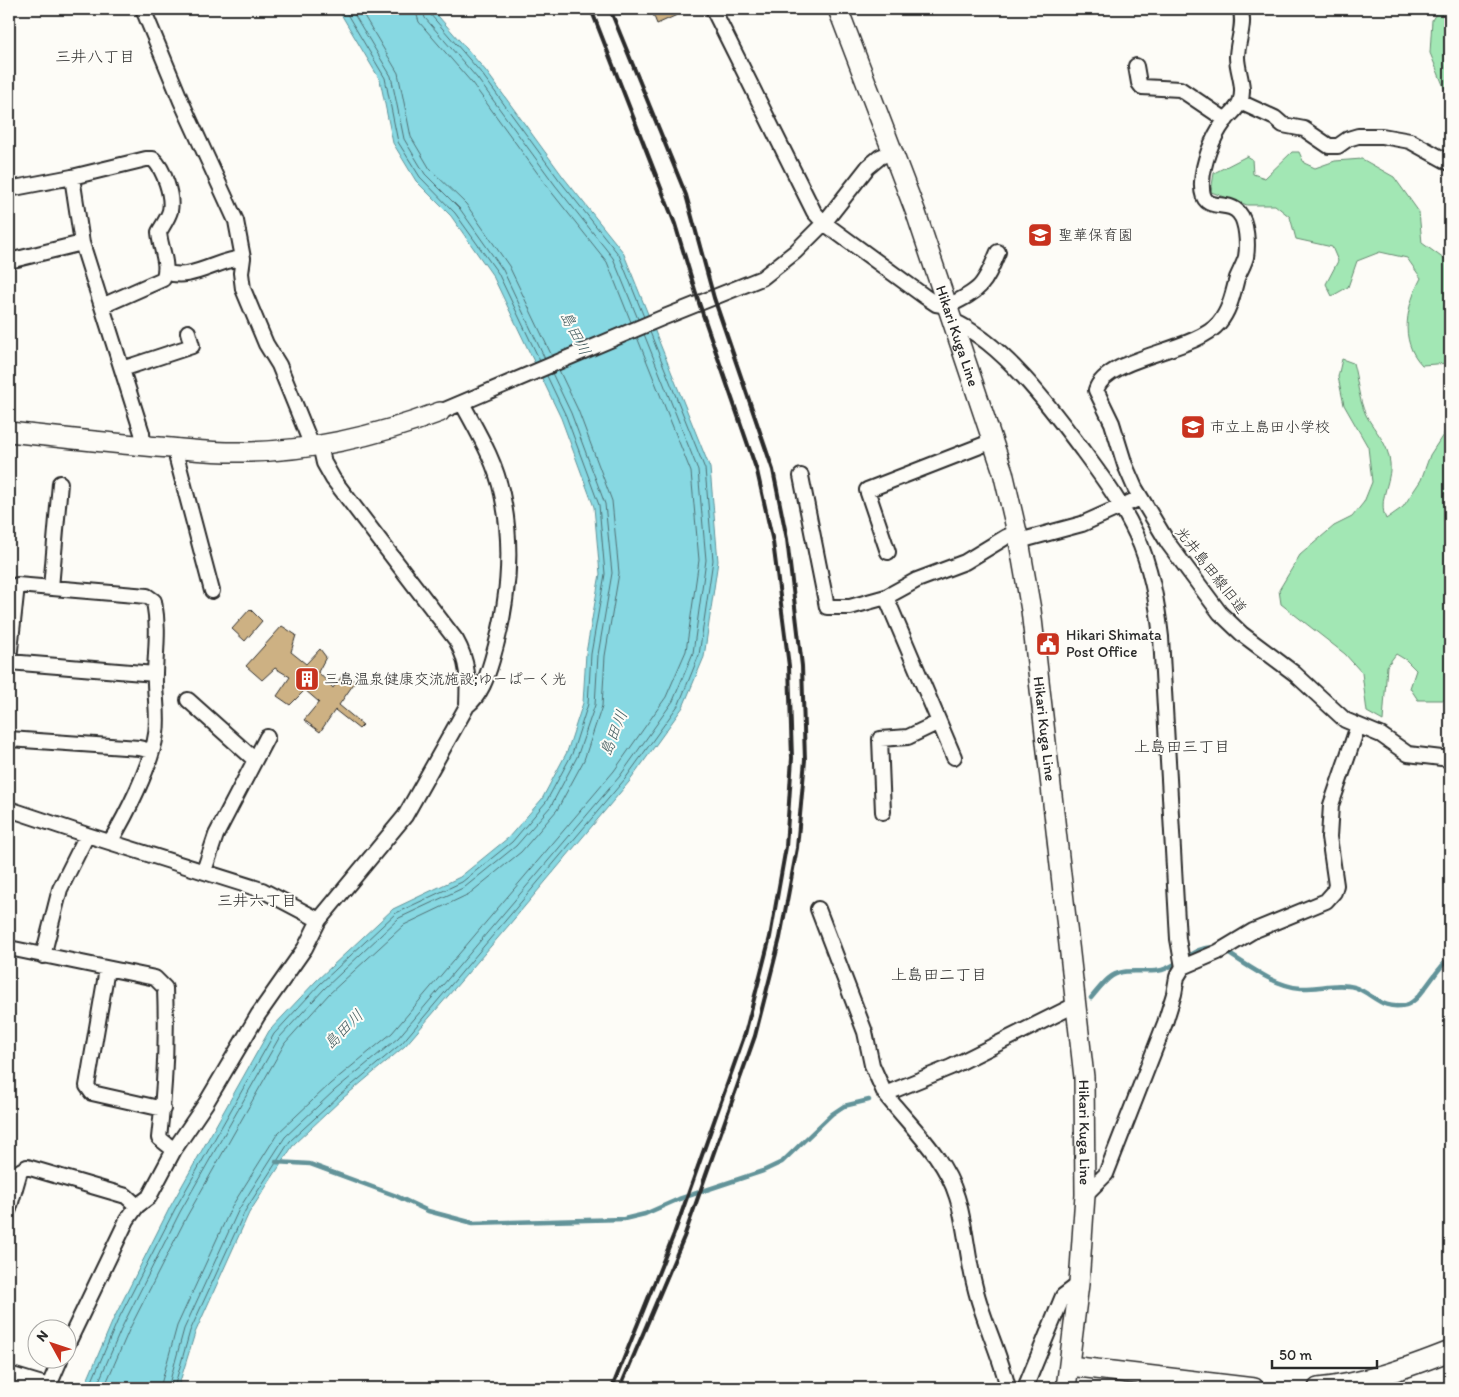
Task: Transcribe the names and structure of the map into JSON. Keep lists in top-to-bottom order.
{
  "streets": {
    "main road": ["Hikari Kuga Line"],
    "street": ["光井島田線旧道"]
  },
  "districts": [
    "三井八丁目",
    "上島田三丁目",
    "三井六丁目",
    "上島田二丁目"
  ],
  "water": ["島田川"],
  "places": {
    "school or university": ["聖華保育園", "市立上島田小学校"],
    "public building": ["Hikari Shimata Post Office"],
    "building": ["三島温泉健康交流施設;ゆーぱーく光"]
  },
  "scale_bar": "50 m",
  "north": "top left"
}
